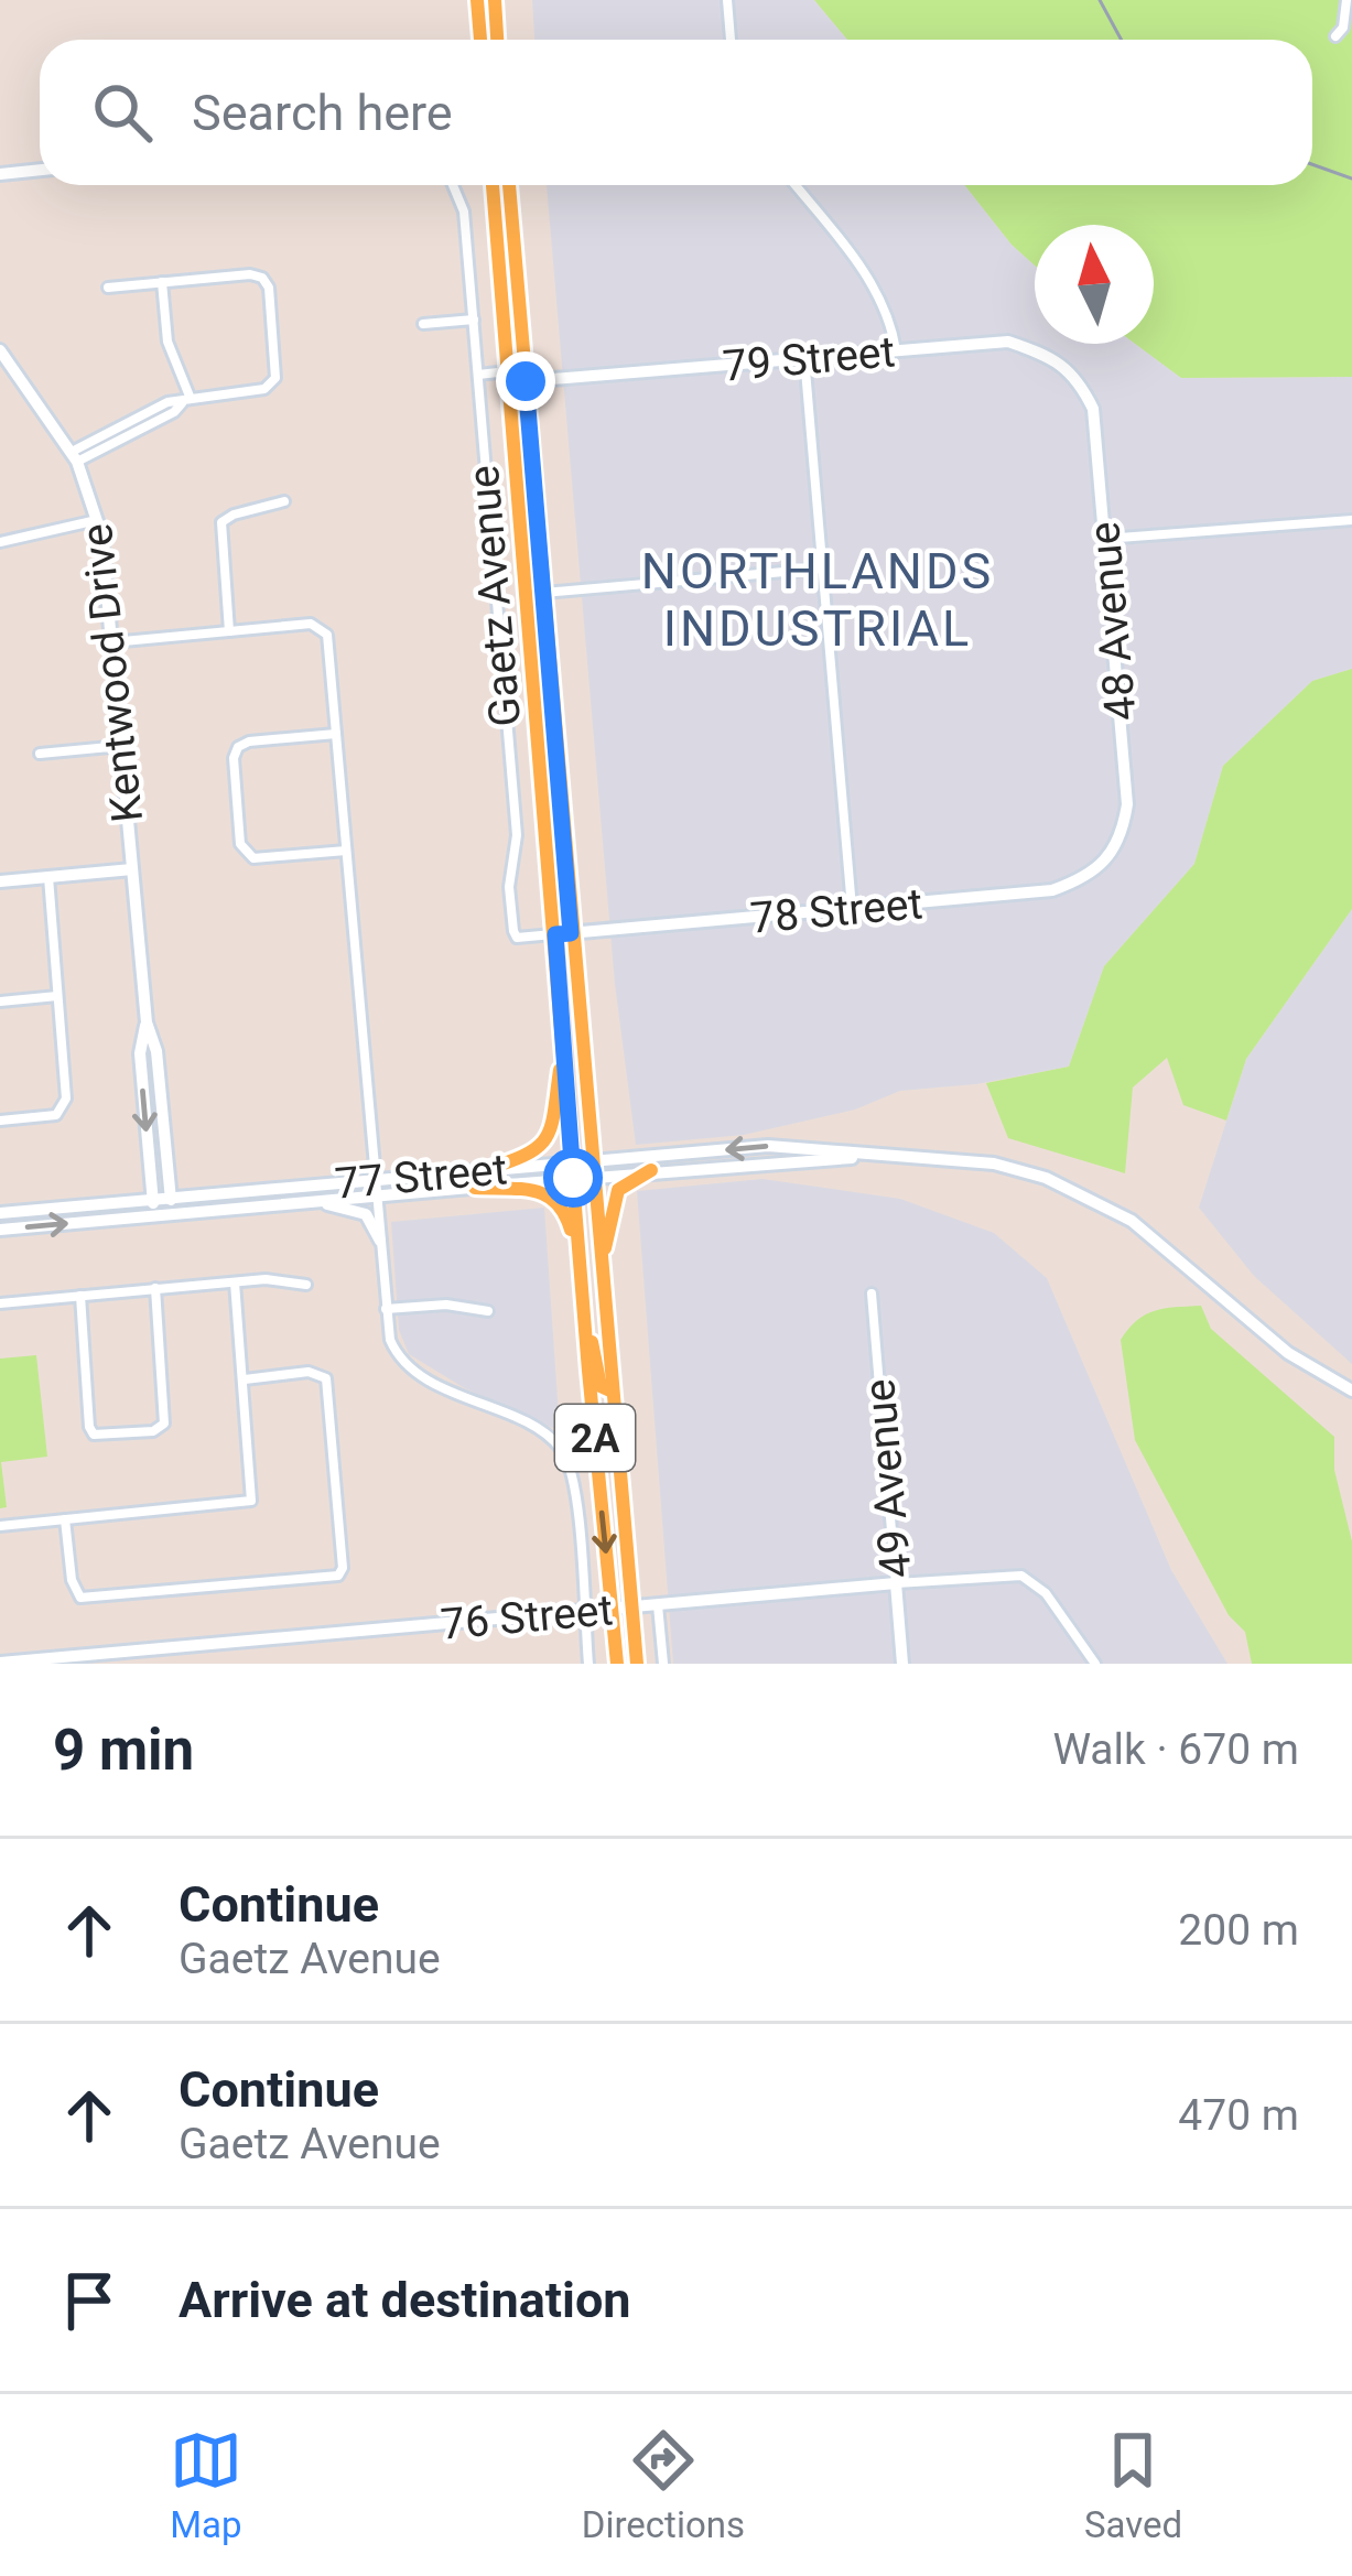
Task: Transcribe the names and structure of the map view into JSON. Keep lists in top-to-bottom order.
{
  "streets": {
    "main road": ["Gaetz Avenue", "2A"],
    "street": [
      "79 Street",
      "48 Avenue",
      "Kentwood Drive",
      "78 Street",
      "77 Street",
      "49 Avenue",
      "76 Street"
    ]
  },
  "crossings": [
    ["79 Street", "Gaetz Avenue"],
    ["79 Street", "48 Avenue"],
    ["Gaetz Avenue", "78 Street"],
    ["Gaetz Avenue", "77 Street"],
    ["Gaetz Avenue", "76 Street"],
    ["48 Avenue", "78 Street"],
    ["Kentwood Drive", "77 Street"],
    ["49 Avenue", "76 Street"]
  ],
  "districts": ["NORTHLANDS INDUSTRIAL"],
  "north": "top",
  "page": {
    "search": "Search here",
    "heading": ["9 min", "Walk · 670 m"],
    "list": [
      ["Continue", "Gaetz Avenue", "200 m"],
      ["Continue", "Gaetz Avenue", "470 m"],
      "Arrive at destination"
    ],
    "nav": ["Map", "Directions", "Saved"]
  }
}
